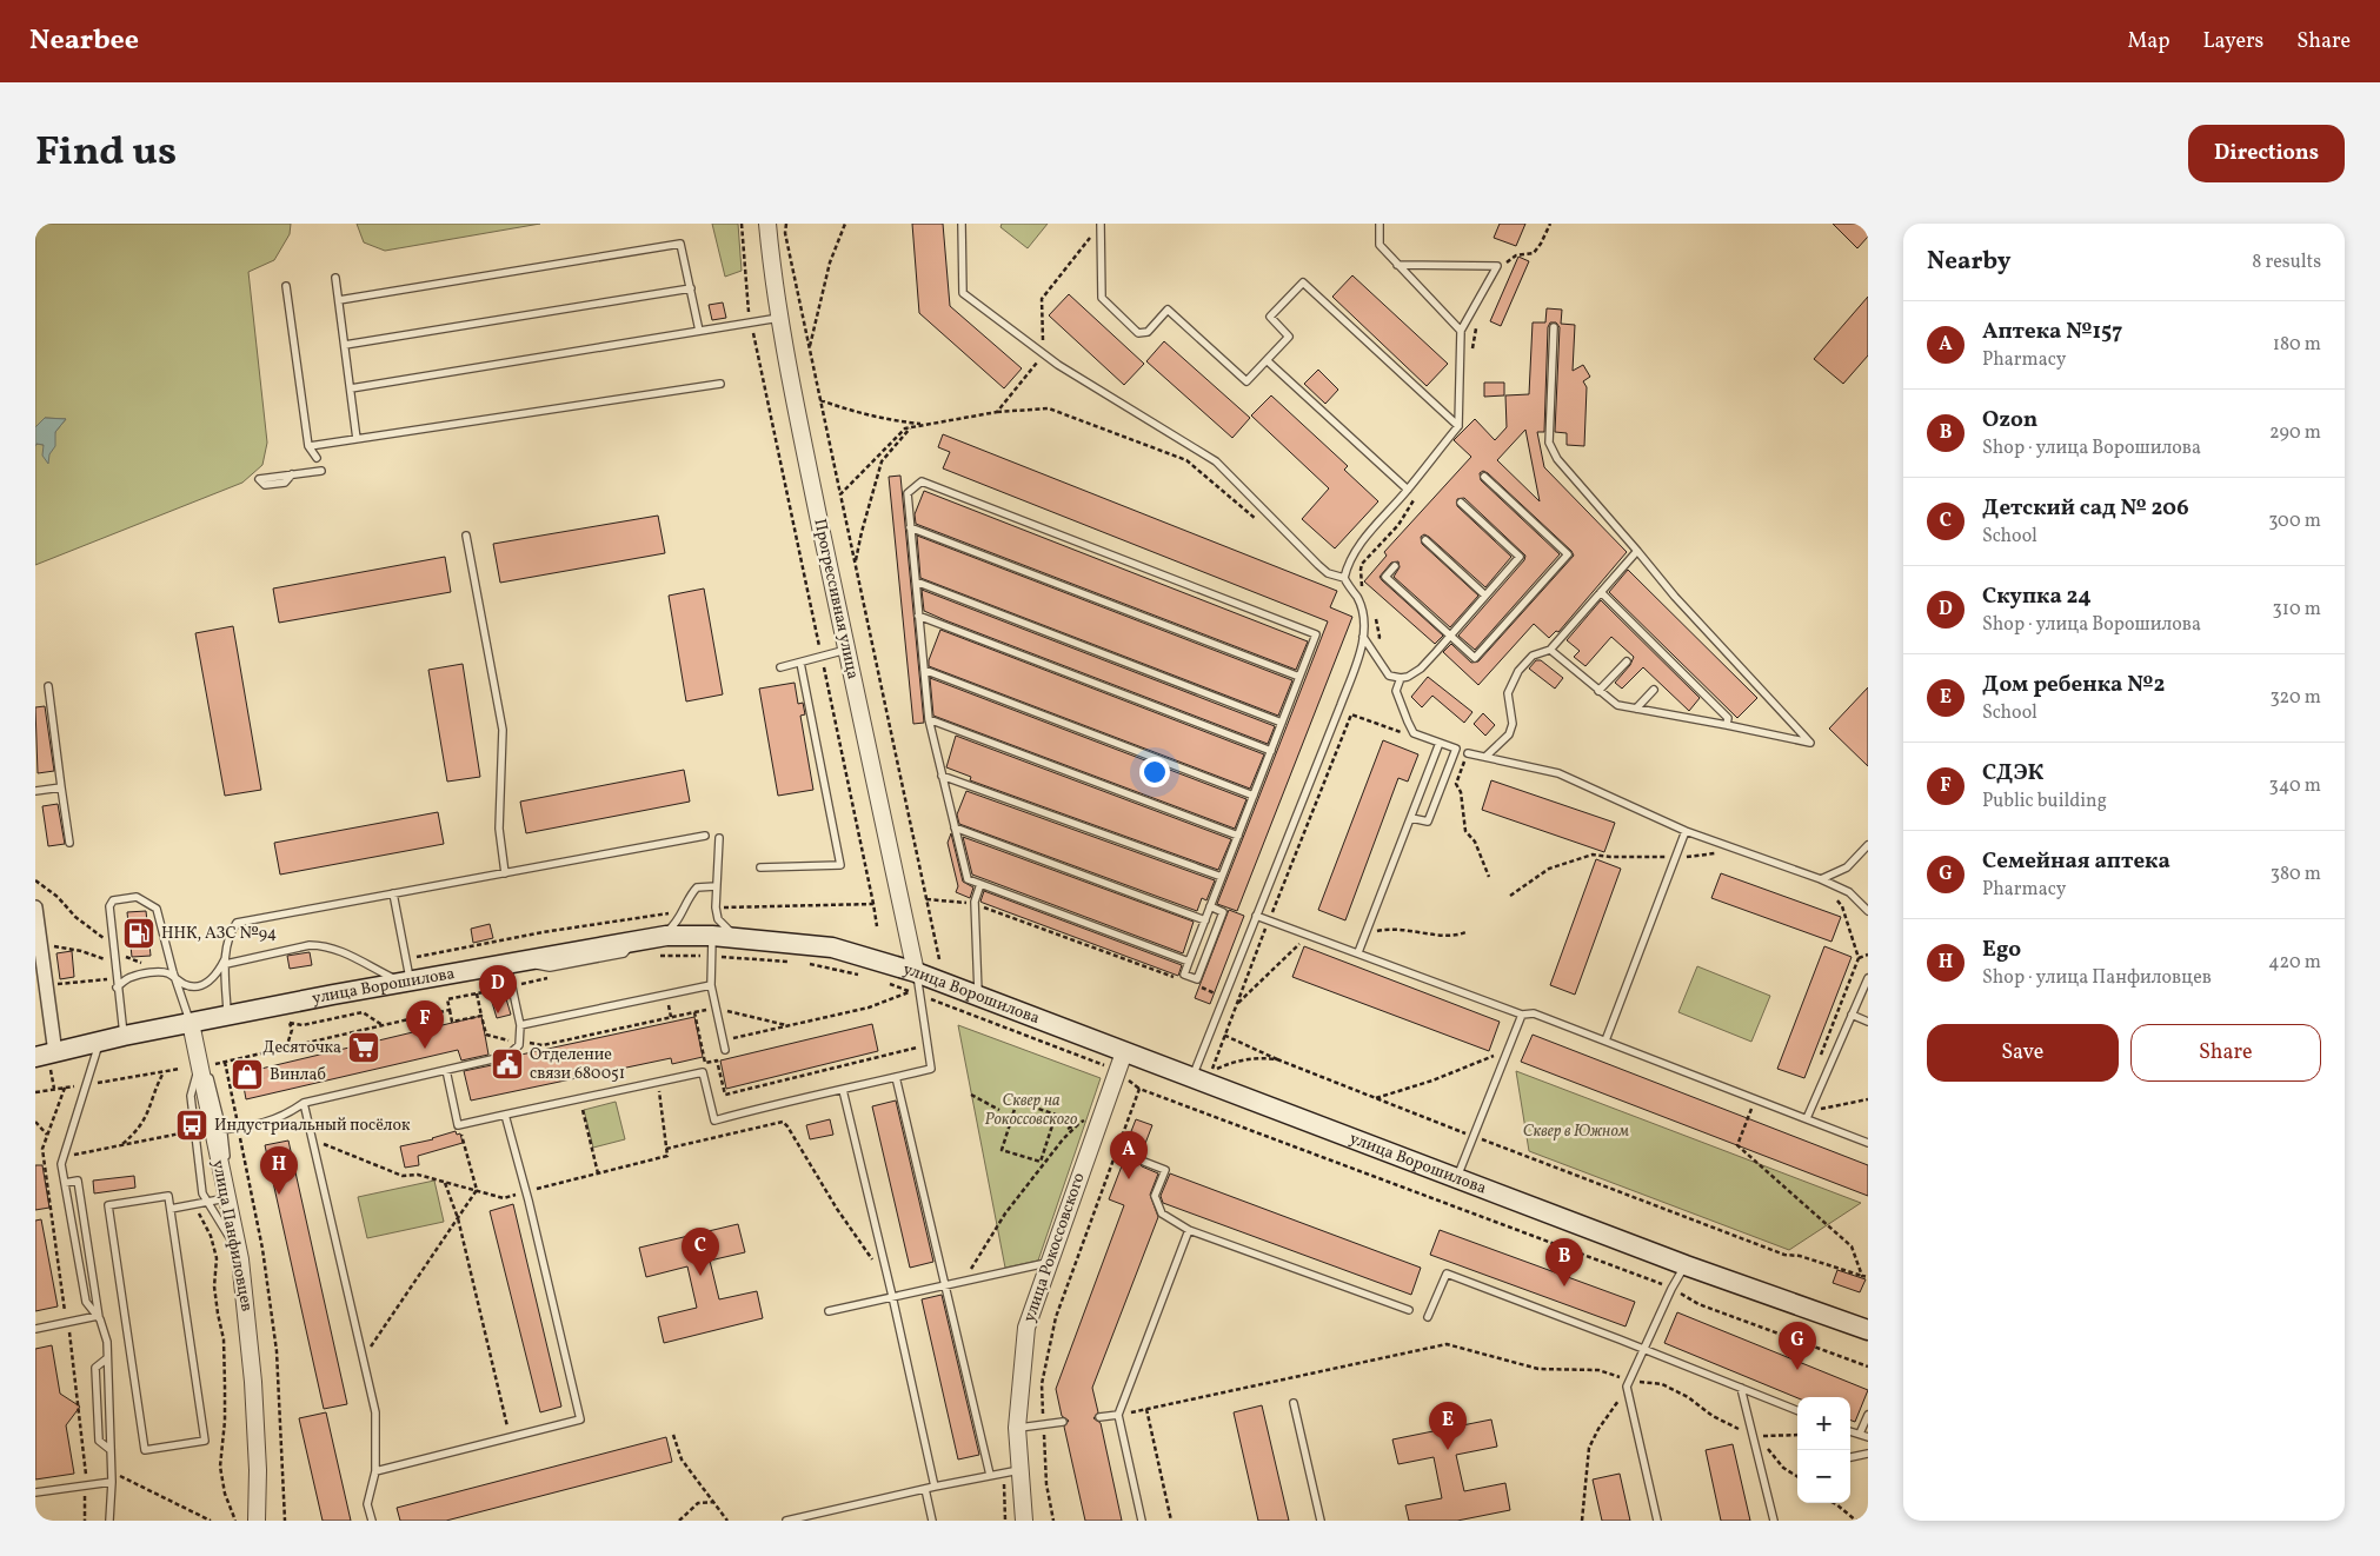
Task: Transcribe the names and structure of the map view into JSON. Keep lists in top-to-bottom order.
{
  "streets": {
    "main road": ["улица Ворошилова"],
    "street": ["Прогрессивная улица", "улица Панфиловцев", "улица Рокоссовского"]
  },
  "crossings": [
    ["Прогрессивная улица", "улица Ворошилова"],
    ["улица Ворошилова", "улица Панфиловцев"],
    ["улица Ворошилова", "улица Рокоссовского"]
  ],
  "parks": ["Сквер на Рокоссовского", "Сквер в Южном"],
  "places": {
    "fuel station": ["ННК, АЗС №94"],
    "supermarket": ["Десяточка"],
    "public building": ["Отделение связи 680051"],
    "shop": ["Винлаб"],
    "bus stop": ["Индустриальный посёлок"]
  },
  "page": {
    "header": "Nearbee",
    "nav": ["Map", "Layers", "Share"],
    "title": "Find us",
    "buttons": [
      "Directions",
      ["Save", "Share"]
    ],
    "heading": ["Nearby", "8 results"],
    "list": [
      {
        "mark": "A",
        "name": "Аптека №157",
        "note": "Pharmacy",
        "value": "180 m"
      },
      {
        "mark": "B",
        "name": "Ozon",
        "note": "Shop · улица Ворошилова",
        "value": "290 m"
      },
      {
        "mark": "C",
        "name": "Детский сад № 206",
        "note": "School",
        "value": "300 m"
      },
      {
        "mark": "D",
        "name": "Скупка 24",
        "note": "Shop · улица Ворошилова",
        "value": "310 m"
      },
      {
        "mark": "E",
        "name": "Дом ребенка №2",
        "note": "School",
        "value": "320 m"
      },
      {
        "mark": "F",
        "name": "СДЭК",
        "note": "Public building",
        "value": "340 m"
      },
      {
        "mark": "G",
        "name": "Семейная аптека",
        "note": "Pharmacy",
        "value": "380 m"
      },
      {
        "mark": "H",
        "name": "Ego",
        "note": "Shop · улица Панфиловцев",
        "value": "420 m"
      }
    ],
    "pins": [
      "D",
      "F",
      "A",
      "H",
      "C",
      "B",
      "G",
      "E"
    ],
    "map_buttons": ["+", "−"]
  }
}
